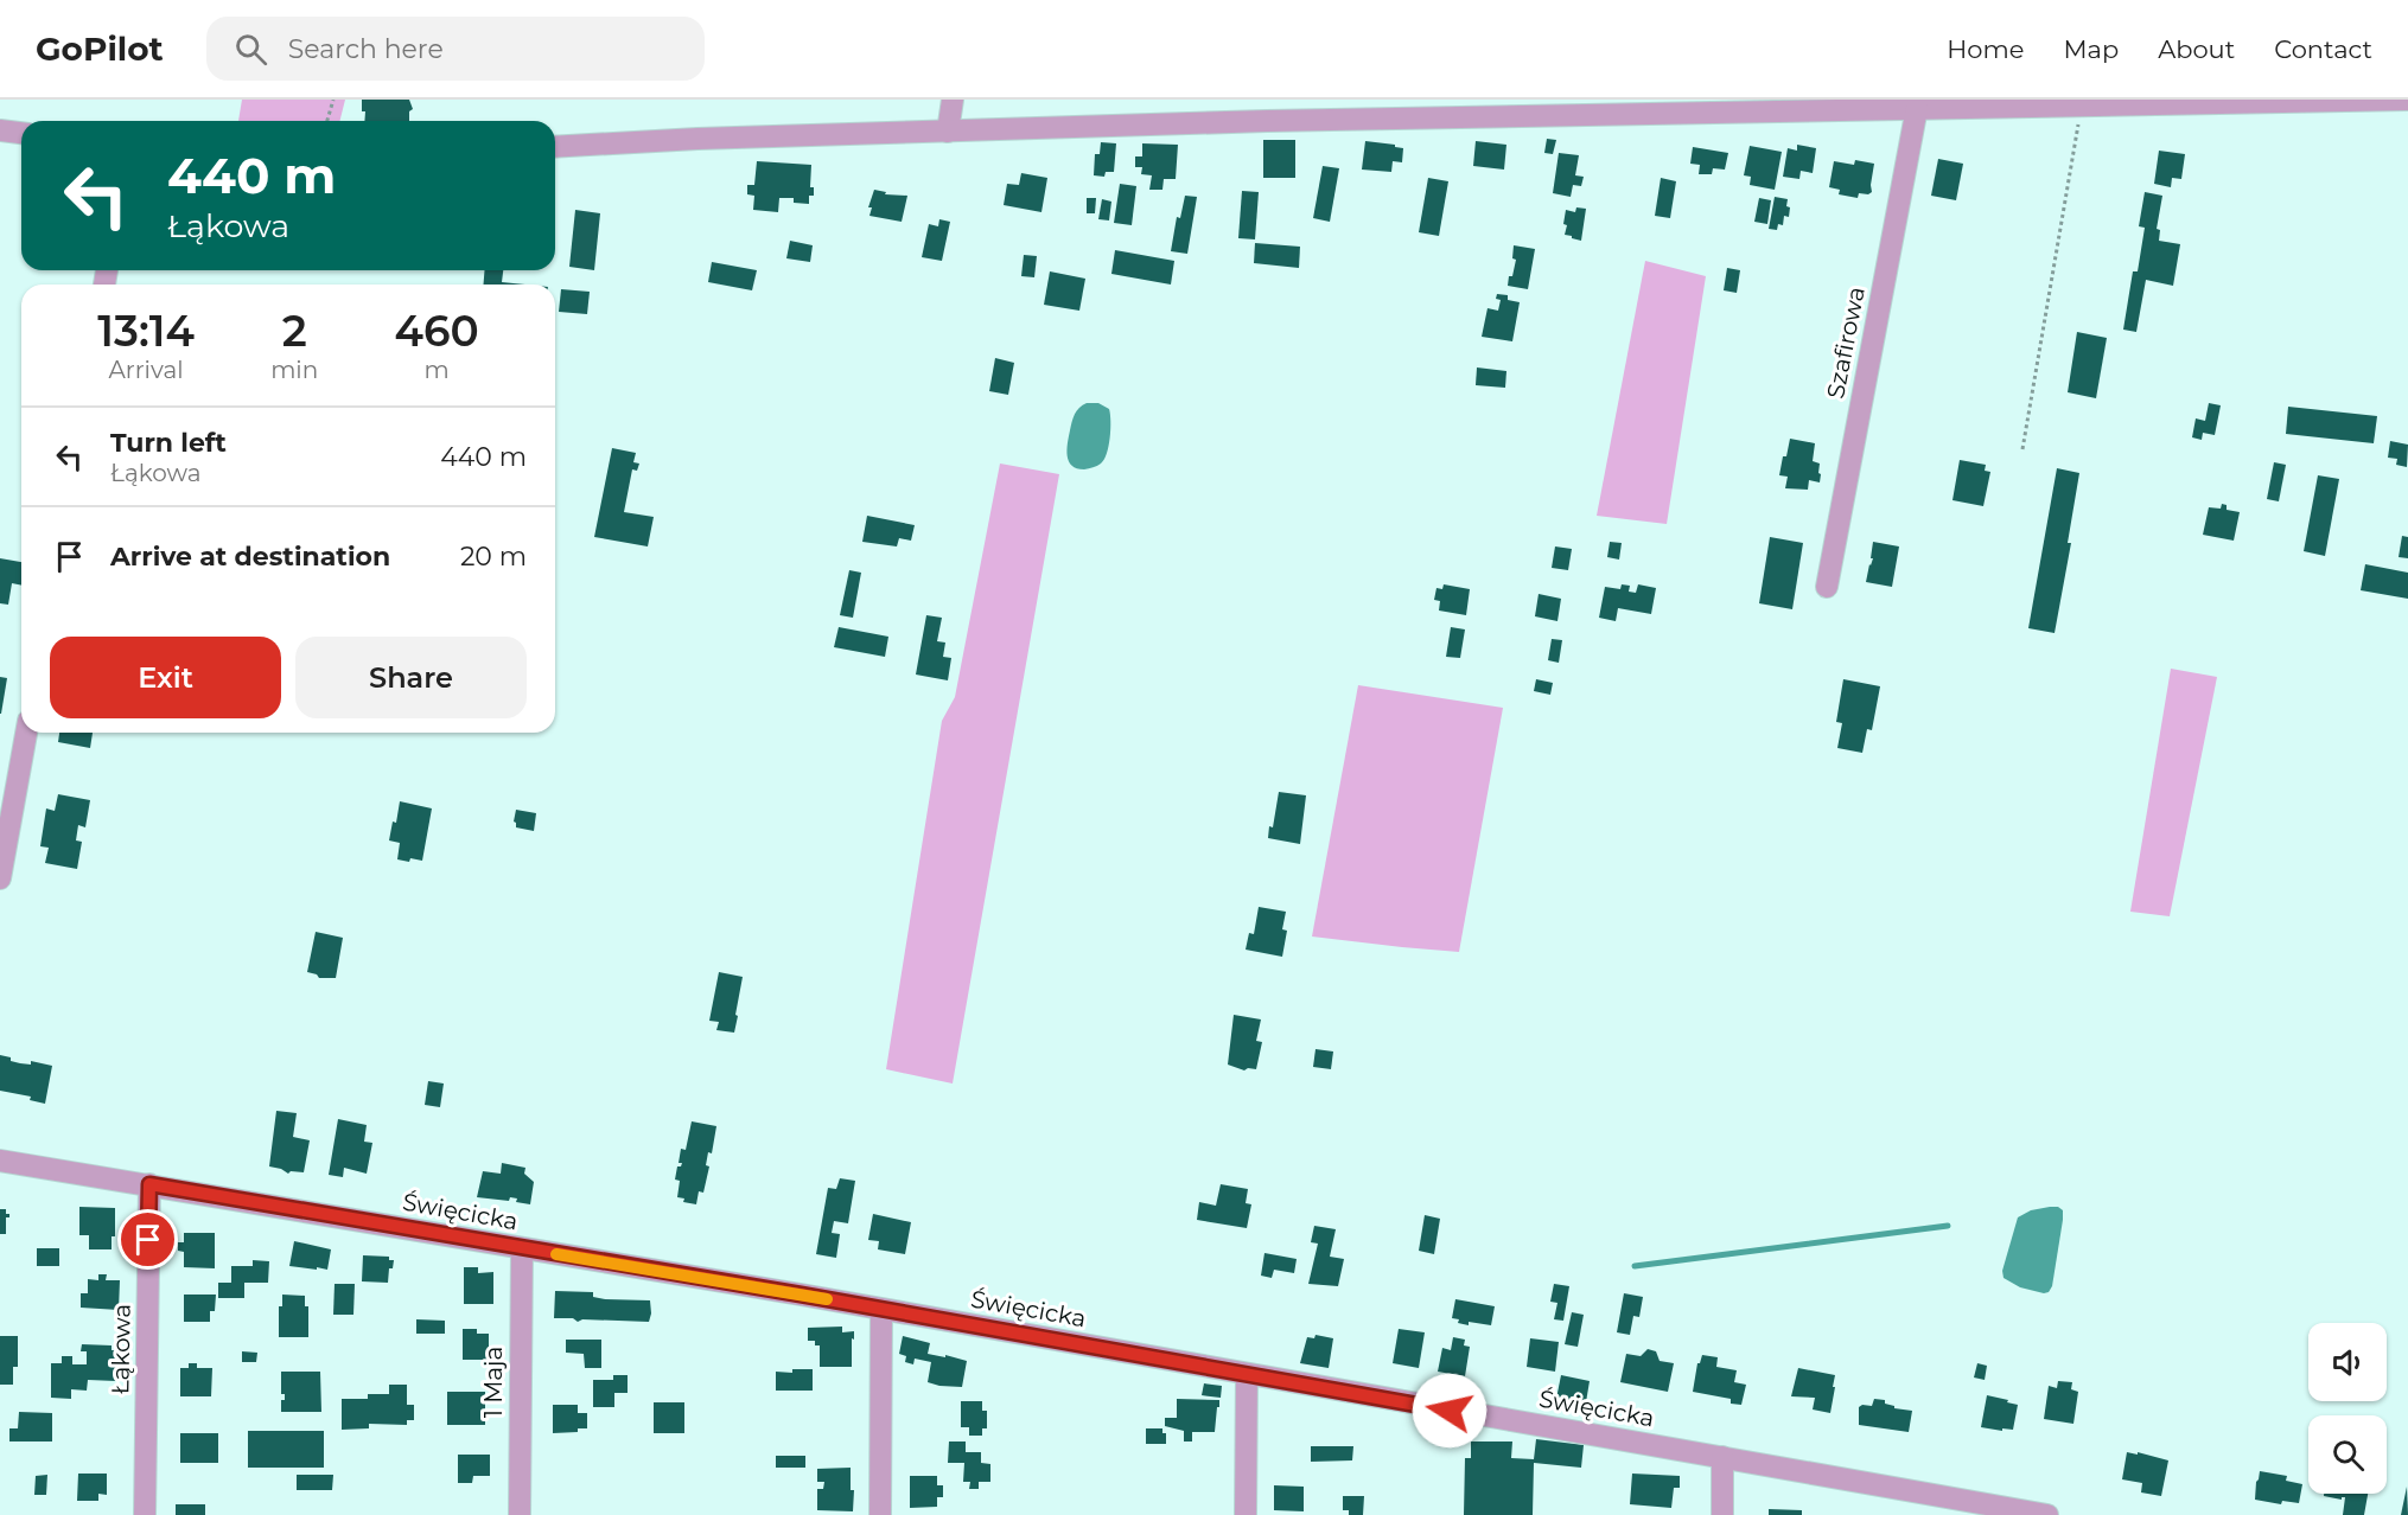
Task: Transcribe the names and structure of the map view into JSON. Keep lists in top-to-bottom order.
{
  "streets": {
    "street": [
      "Szafirowa",
      "Święcicka",
      "Łąkowa",
      "1 Maja"
    ]
  },
  "crossings": [
    ["Święcicka", "Łąkowa"],
    ["Święcicka", "1 Maja"]
  ],
  "page": {
    "header": "GoPilot",
    "search": "Search here",
    "nav": [
      "Home",
      "Map",
      "About",
      "Contact"
    ],
    "turn": ["440 m", "Łąkowa"],
    "eta": [
      "13:14",
      "Arrival",
      "2",
      "min",
      "460",
      "m"
    ],
    "list": [
      {
        "name": "Turn left",
        "note": "Łąkowa",
        "value": "440 m"
      },
      {
        "name": "Arrive at destination",
        "value": "20 m"
      }
    ],
    "buttons": ["Exit", "Share"]
  }
}
